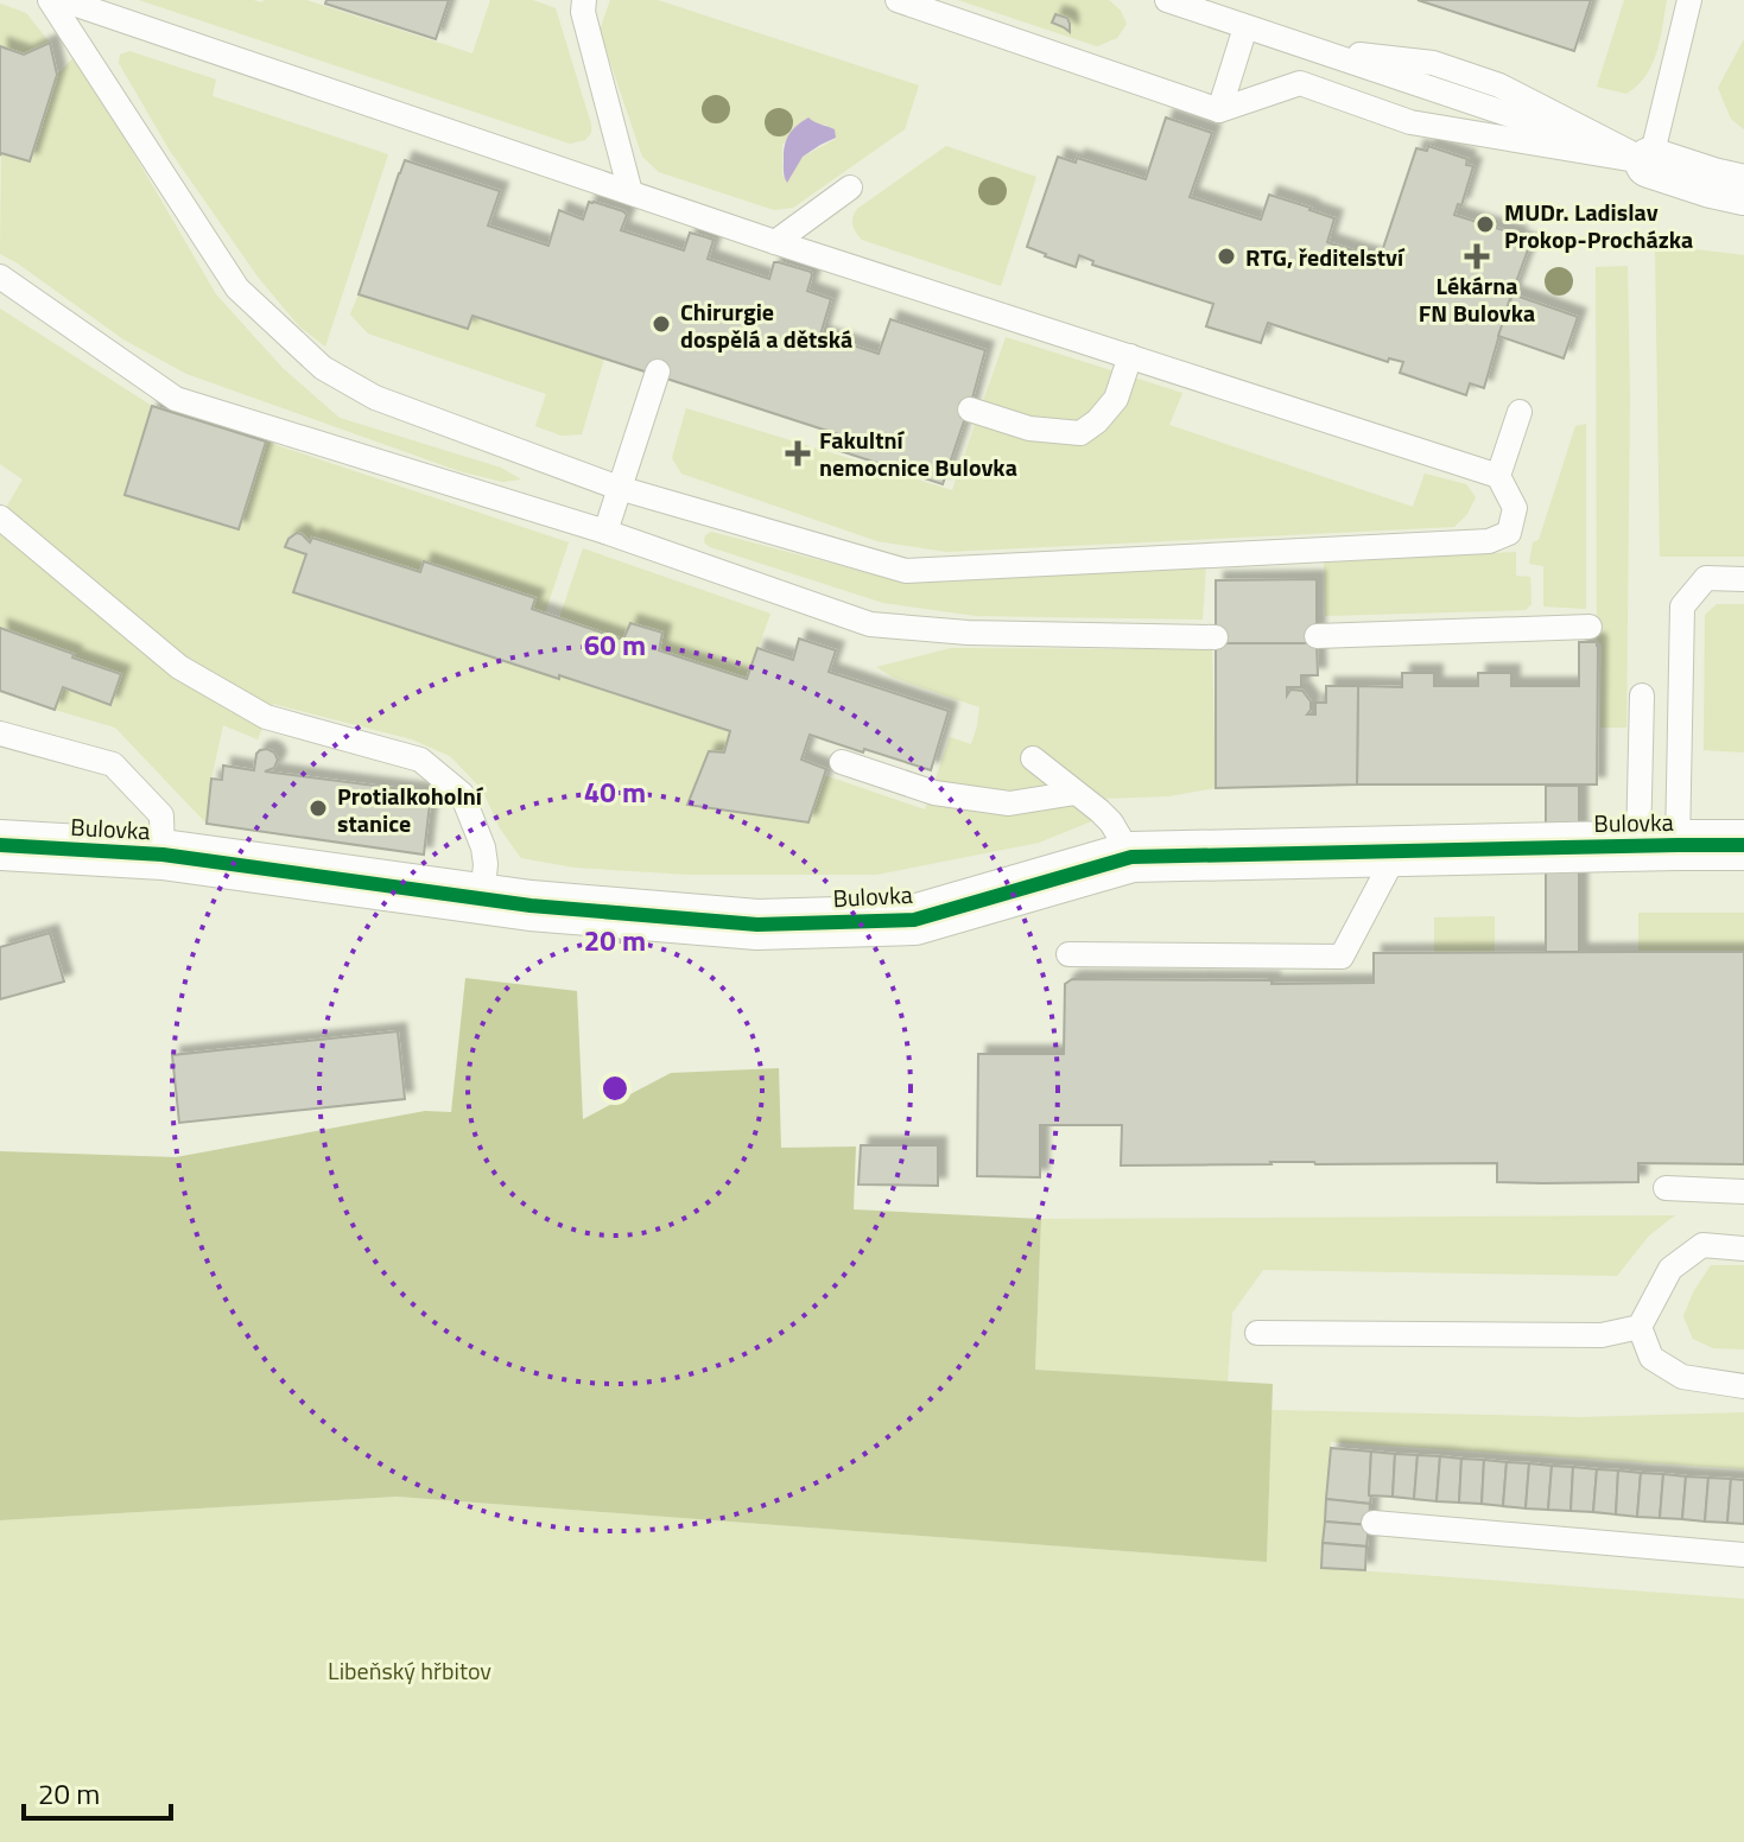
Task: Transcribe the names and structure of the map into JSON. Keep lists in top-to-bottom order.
{
  "streets": {
    "street": ["Bulovka"]
  },
  "parks": ["Libeňský hřbitov"],
  "places": {
    "other": [
      "MUDr. Ladislav Prokop-Procházka",
      "RTG, ředitelství",
      "Chirurgie dospělá a dětská",
      "Protialkoholní stanice"
    ],
    "health": ["Lékárna FN Bulovka", "Fakultní nemocnice Bulovka"]
  },
  "scale_bar": "20 m",
  "rings": ["60 m", "40 m", "20 m"]
}
